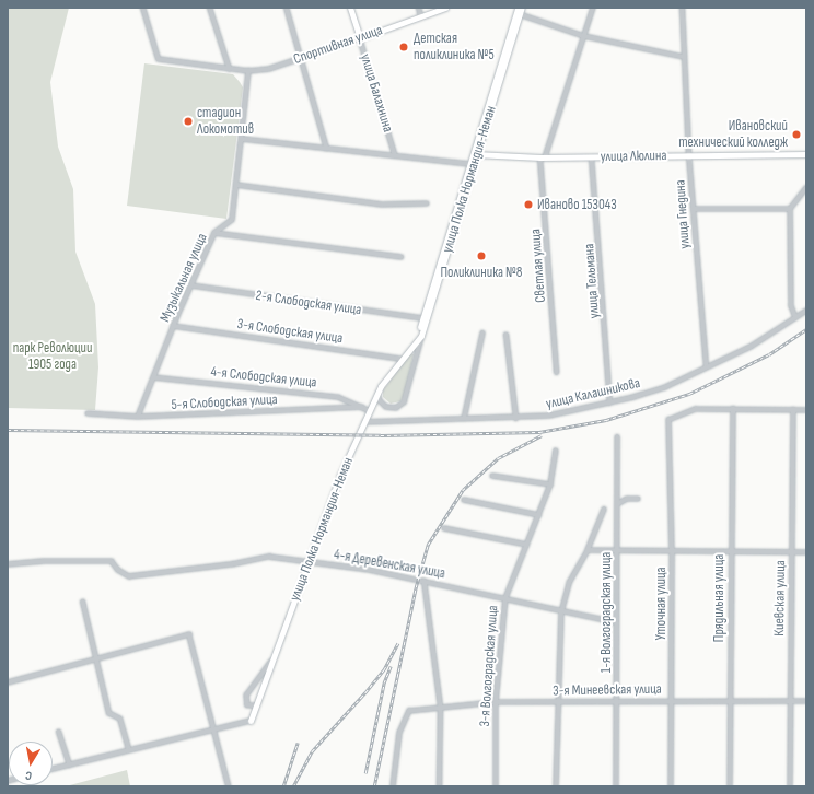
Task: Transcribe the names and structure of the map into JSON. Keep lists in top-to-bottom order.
{
  "streets": {
    "street": [
      "Спортивная улица",
      "улица Балахнина",
      "улица Люлина",
      "улица Полка Нормандия-Неман",
      "улица Гнедина",
      "Светлая улица",
      "Музыкальная улица",
      "улица Тельмана",
      "2-я Слободская улица",
      "3-я Слободская улица",
      "4-я Слободская улица",
      "улица Калашникова",
      "5-я Слободская улица",
      "4-я Деревенская улица",
      "Прядильная улица",
      "Киевская улица",
      "Уточная улица",
      "1-я Волгоградская улица",
      "3-я Волгоградская улица",
      "3-я Минеевская улица"
    ]
  },
  "crossings": [
    ["Спортивная улица", "улица Балахнина"],
    ["Спортивная улица", "Музыкальная улица"],
    ["улица Люлина", "улица Полка Нормандия-Неман"],
    ["улица Люлина", "улица Гнедина"],
    ["улица Люлина", "Светлая улица"],
    ["улица Люлина", "улица Тельмана"],
    ["улица Полка Нормандия-Неман", "2-я Слободская улица"],
    ["улица Полка Нормандия-Неман", "3-я Слободская улица"],
    ["улица Полка Нормандия-Неман", "4-я Слободская улица"],
    ["улица Полка Нормандия-Неман", "улица Калашникова"],
    ["улица Полка Нормандия-Неман", "4-я Деревенская улица"],
    ["улица Гнедина", "улица Калашникова"],
    ["Музыкальная улица", "2-я Слободская улица"],
    ["Музыкальная улица", "3-я Слободская улица"],
    ["Музыкальная улица", "4-я Слободская улица"],
    ["Музыкальная улица", "5-я Слободская улица"],
    ["улица Тельмана", "улица Калашникова"],
    ["4-я Слободская улица", "5-я Слободская улица"],
    ["4-я Деревенская улица", "1-я Волгоградская улица"],
    ["4-я Деревенская улица", "3-я Волгоградская улица"],
    ["Прядильная улица", "Уточная улица"],
    ["Прядильная улица", "3-я Минеевская улица"],
    ["Киевская улица", "3-я Минеевская улица"],
    ["Уточная улица", "3-я Минеевская улица"],
    ["1-я Волгоградская улица", "3-я Минеевская улица"],
    ["3-я Волгоградская улица", "3-я Минеевская улица"]
  ],
  "parks": ["парк Революции 1905 года"],
  "places": [
    "Детская поликлиника №5",
    "стадион Локомотив",
    "Ивановский технический колледж",
    "Иваново 153043",
    "Поликлиника №8"
  ],
  "north": "bottom"
}
